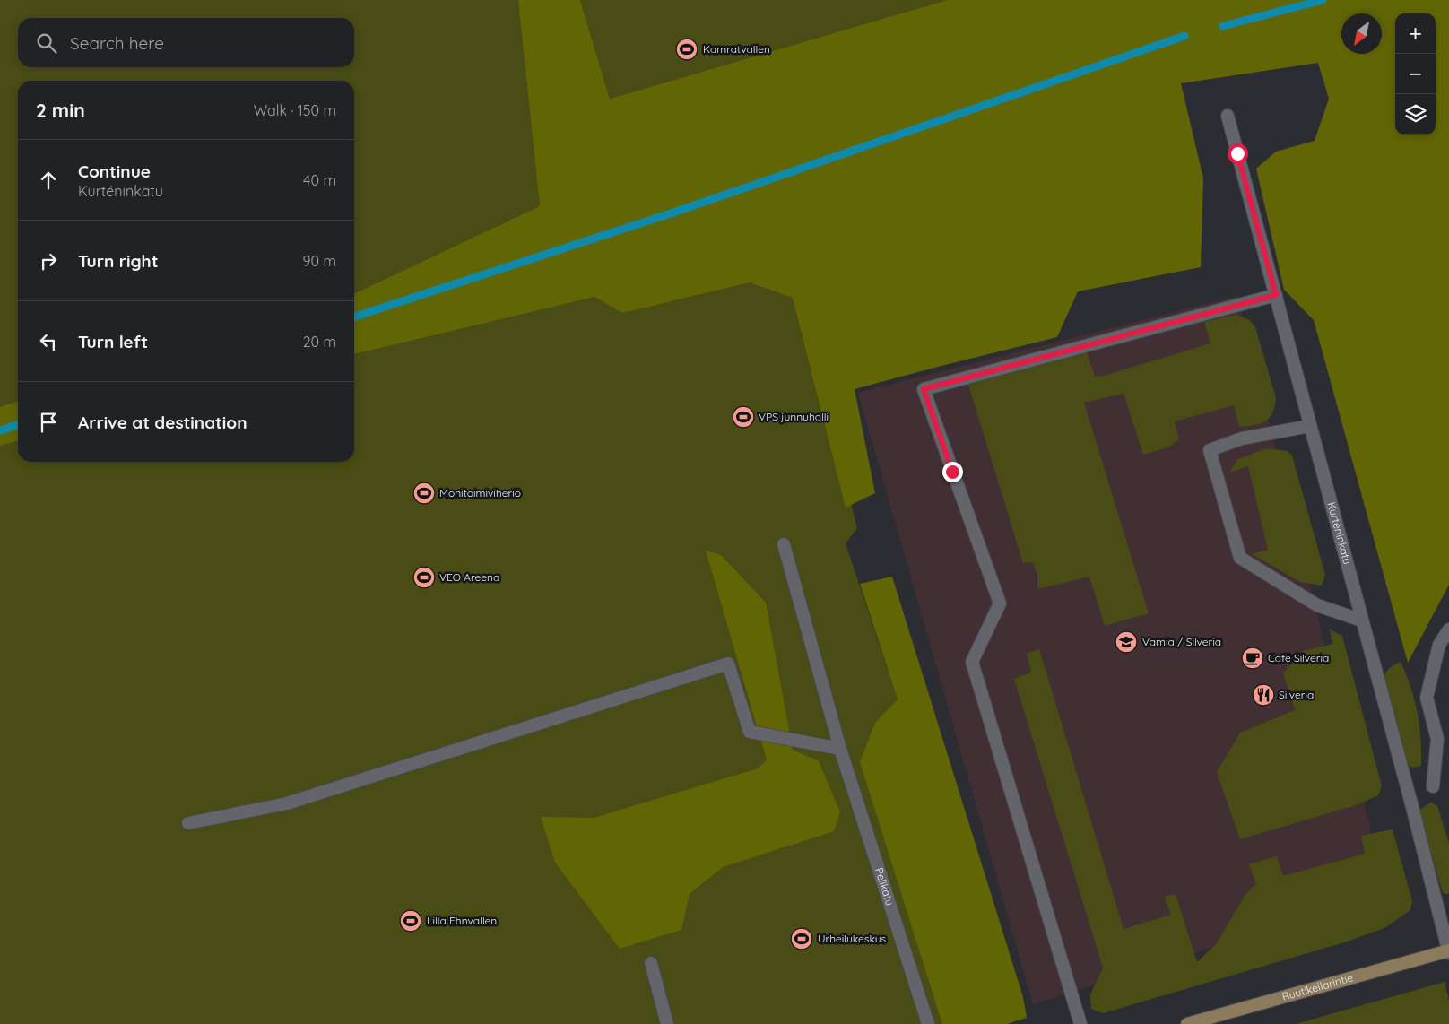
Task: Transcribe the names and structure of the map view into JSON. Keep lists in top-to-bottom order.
{
  "streets": {
    "main road": ["Ruutikellarintie"],
    "street": ["Kurténinkatu", "Pelikatu"]
  },
  "crossings": [
    ["Kurténinkatu", "Ruutikellarintie"]
  ],
  "places": {
    "sports": [
      "Kamratvallen",
      "VPS junnuhalli",
      "Monitoimiviheriö",
      "VEO Areena",
      "Lilla Ehnvallen",
      "Urheilukeskus"
    ],
    "school or university": ["Vamia / Silveria"],
    "cafe": ["Café Silveria"],
    "restaurant": ["Silveria"]
  },
  "north": "bottom left",
  "page": {
    "map_buttons": ["+", "−"],
    "search": "Search here",
    "heading": ["2 min", "Walk · 150 m"],
    "list": [
      ["Continue", "Kurténinkatu", "40 m"],
      ["Turn right", "90 m"],
      ["Turn left", "20 m"],
      "Arrive at destination"
    ]
  }
}
